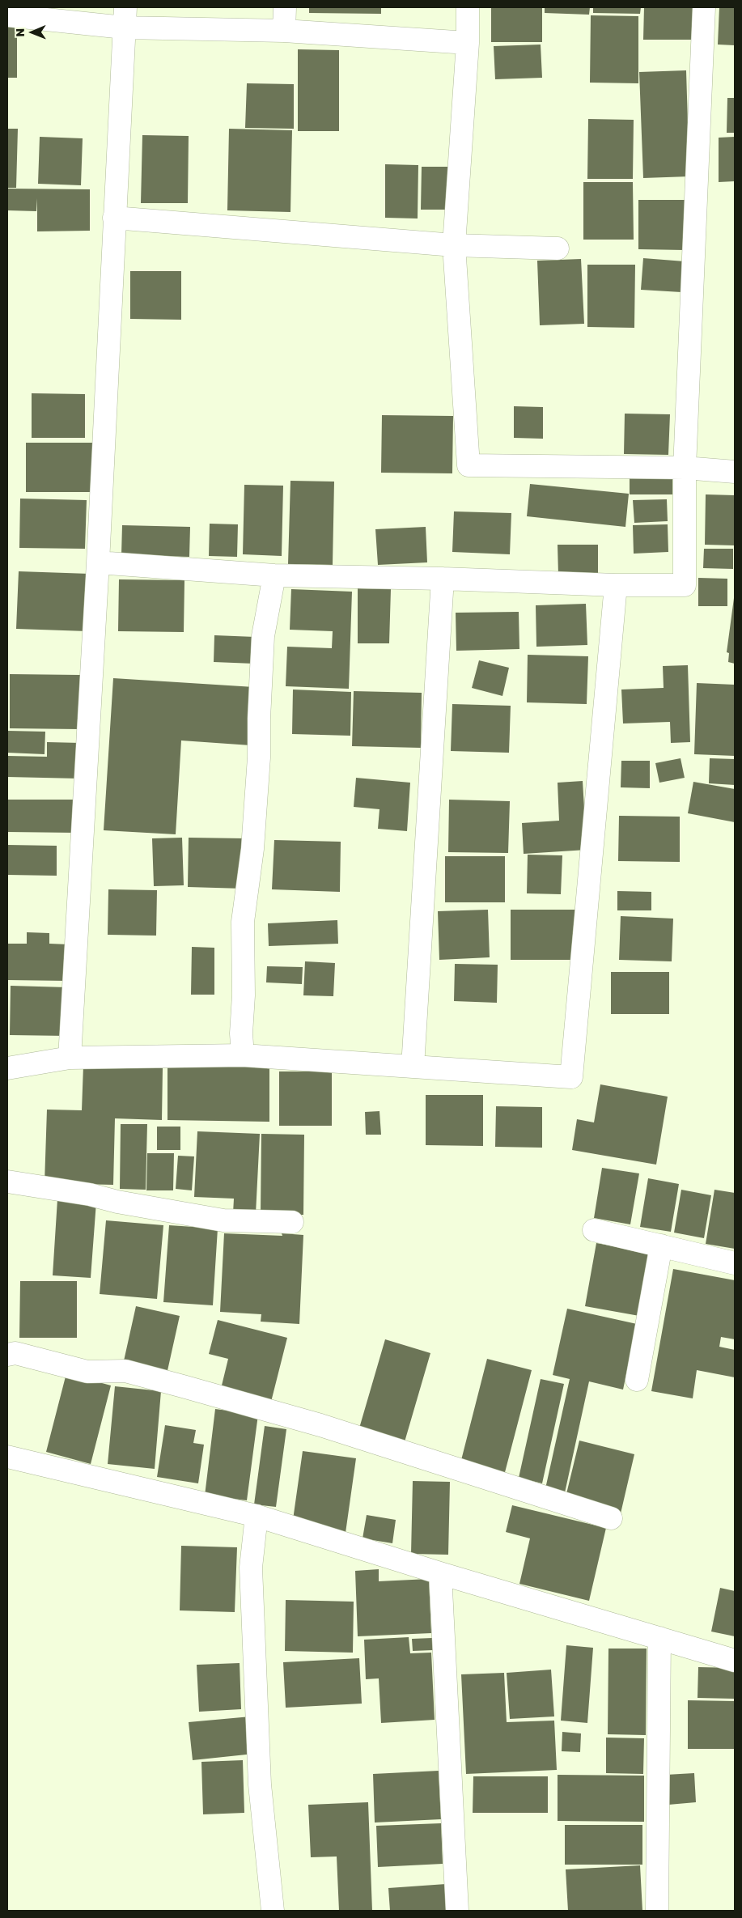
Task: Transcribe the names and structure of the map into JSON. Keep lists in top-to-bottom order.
{
  "north": "left"
}
